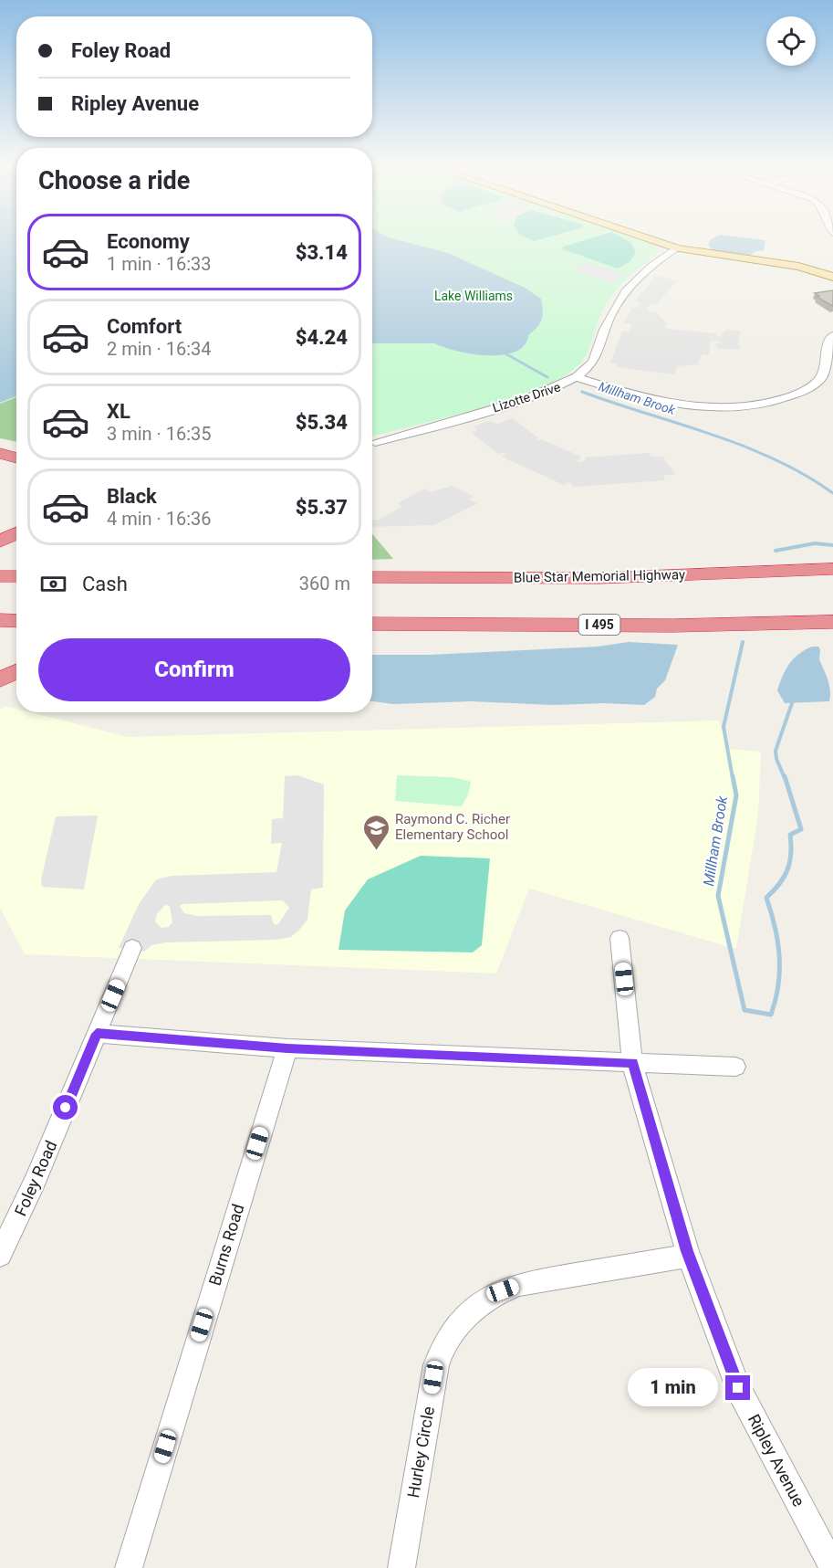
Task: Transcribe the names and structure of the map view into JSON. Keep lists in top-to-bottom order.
{
  "streets": {
    "highway": ["Blue Star Memorial Highway", "I 495"],
    "street": [
      "Lizotte Drive",
      "Foley Road",
      "Burns Road",
      "Hurley Circle",
      "Ripley Avenue"
    ]
  },
  "crossings": [
    ["Hurley Circle", "Ripley Avenue"]
  ],
  "water": ["Millham Brook"],
  "parks": ["Lake Williams"],
  "places": {
    "school or university": ["Raymond C. Richer Elementary School"]
  },
  "page": {
    "banner": ["Foley Road", "Ripley Avenue"],
    "heading": "Choose a ride",
    "list": [
      {
        "name": "Economy",
        "note": "1 min · 16:33",
        "value": "$3.14"
      },
      {
        "name": "Comfort",
        "note": "2 min · 16:34",
        "value": "$4.24"
      },
      {
        "name": "XL",
        "note": "3 min · 16:35",
        "value": "$5.34"
      },
      {
        "name": "Black",
        "note": "4 min · 16:36",
        "value": "$5.37"
      }
    ],
    "pay": ["Cash", "360 m"],
    "buttons": "Confirm",
    "bubble": "1 min"
  }
}
